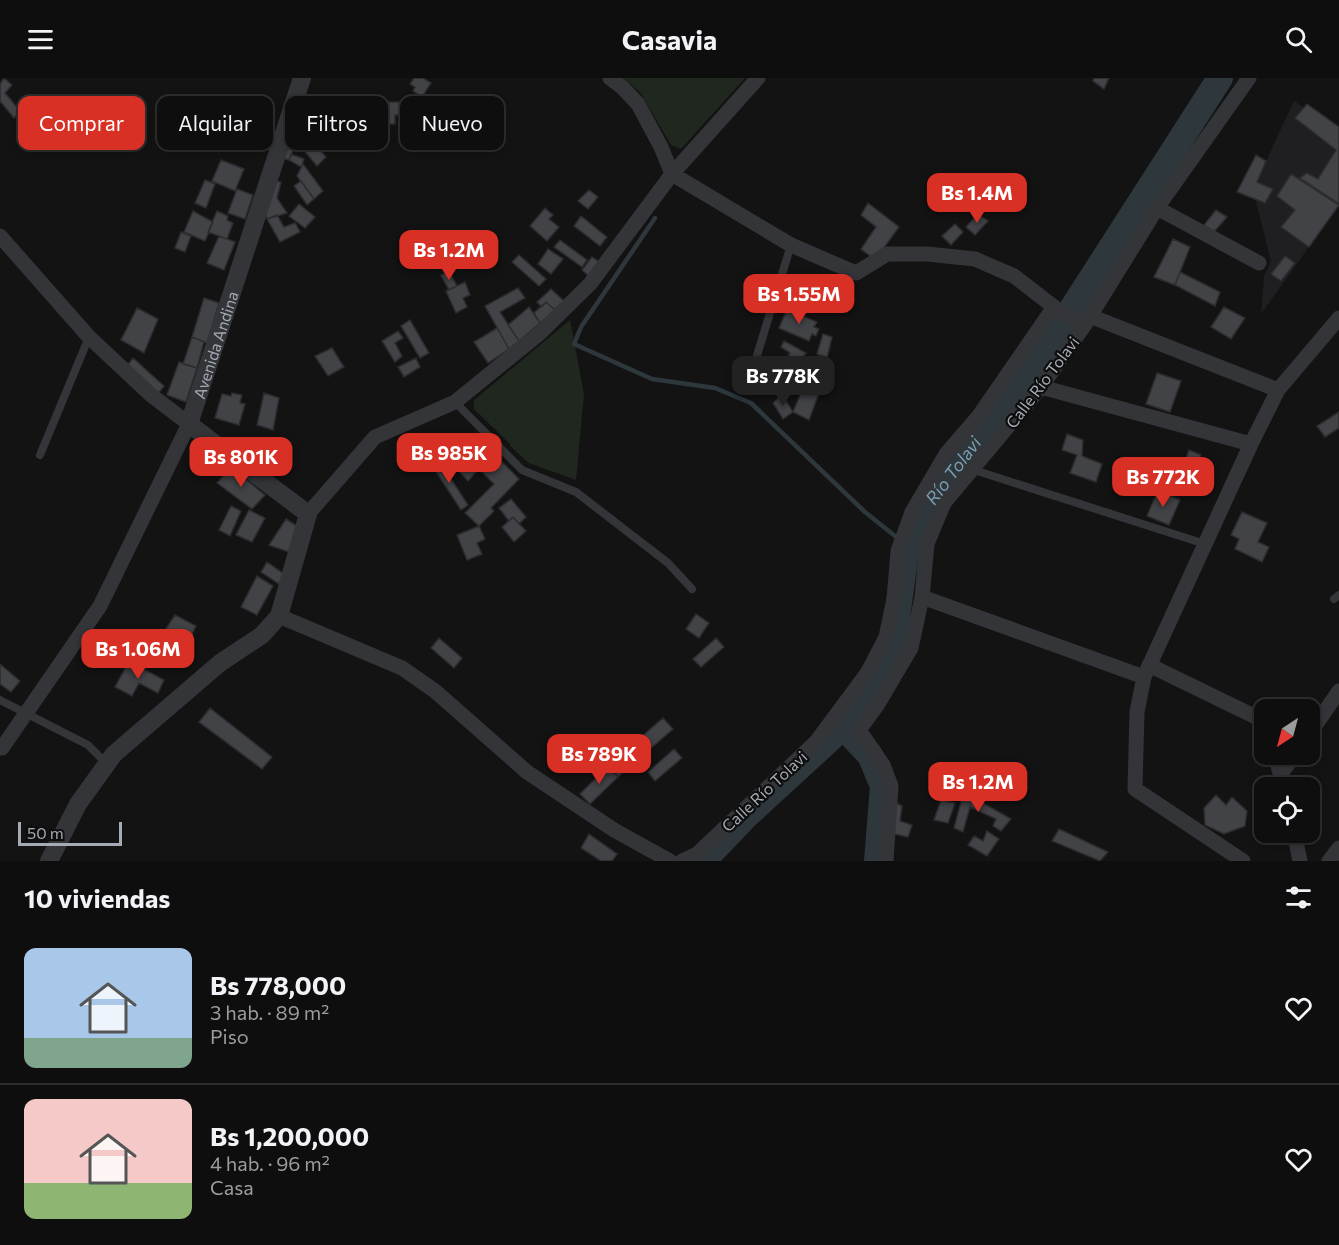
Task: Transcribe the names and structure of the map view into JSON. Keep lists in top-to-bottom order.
{
  "streets": {
    "street": ["Avenida Andina", "Calle Río Tolavi"]
  },
  "water": ["Río Tolavi"],
  "scale_bar": "50 m",
  "north": "bottom left",
  "page": {
    "header": "Casavia",
    "chip": [
      "Comprar",
      "Alquilar",
      "Filtros",
      "Nuevo"
    ],
    "price": [
      "Bs 1.4M",
      "Bs 1.2M",
      "Bs 1.55M",
      "Bs 778K",
      "Bs 985K",
      "Bs 801K",
      "Bs 772K",
      "Bs 1.06M",
      "Bs 789K",
      "Bs 1.2M"
    ],
    "scale": "50 m",
    "heading": "10 viviendas",
    "list": [
      {
        "name": "Bs 778,000",
        "note": "3 hab. · 89 m² · Piso"
      },
      {
        "name": "Bs 1,200,000",
        "note": "4 hab. · 96 m² · Casa"
      }
    ]
  }
}
